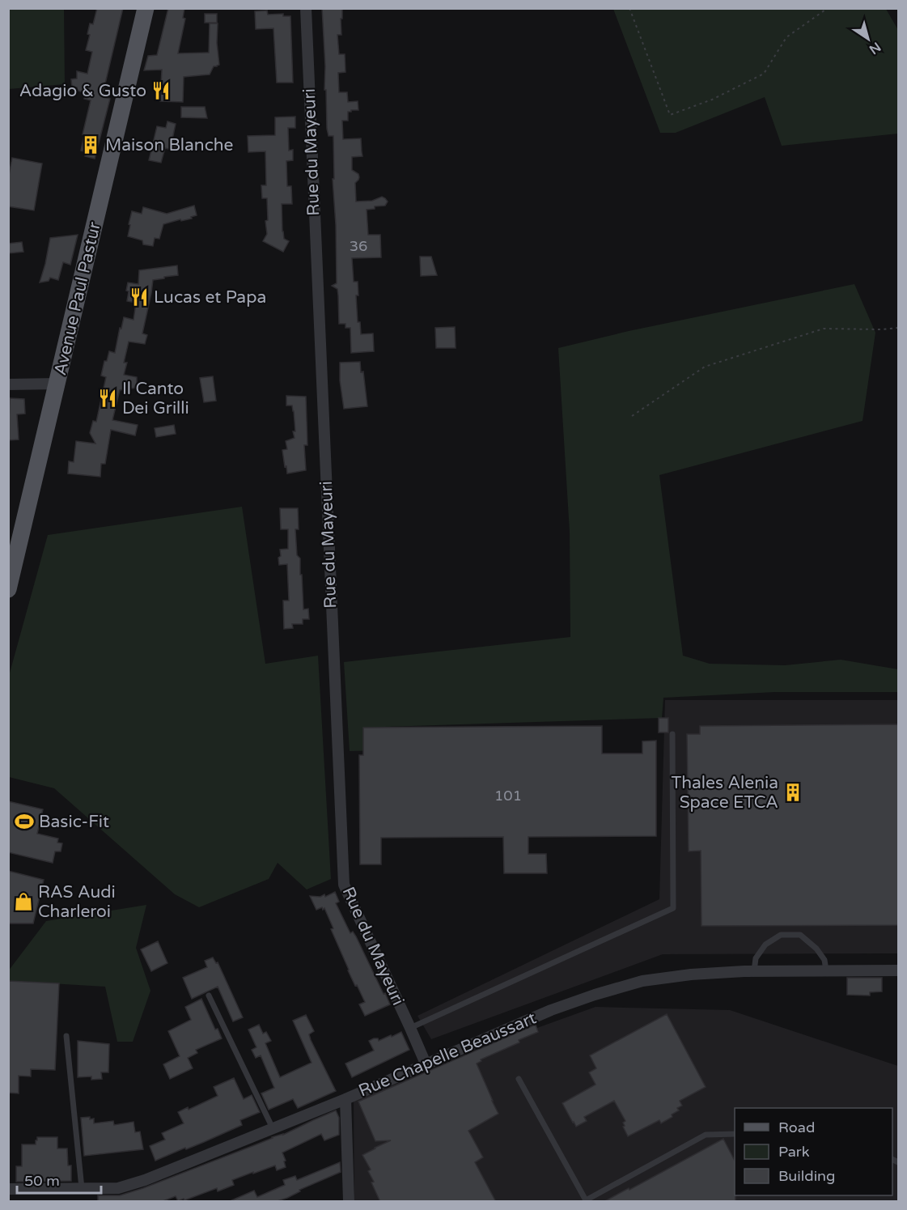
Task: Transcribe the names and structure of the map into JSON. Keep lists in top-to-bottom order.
{
  "streets": {
    "main road": ["Avenue Paul Pastur"],
    "street": ["Rue du Mayeuri", "Rue Chapelle Beaussart"]
  },
  "crossings": [
    ["Rue du Mayeuri", "Rue Chapelle Beaussart"]
  ],
  "places": {
    "restaurant": ["Adagio & Gusto", "Lucas et Papa", "Il Canto Dei Grilli"],
    "building": ["Maison Blanche", "Thales Alenia Space ETCA"],
    "sports": ["Basic-Fit"],
    "shop": ["RAS Audi Charleroi"]
  },
  "house_numbers": ["36", "101"],
  "legend": ["Road", "Park", "Building"],
  "scale_bar": "50 m",
  "north": "bottom right"
}
